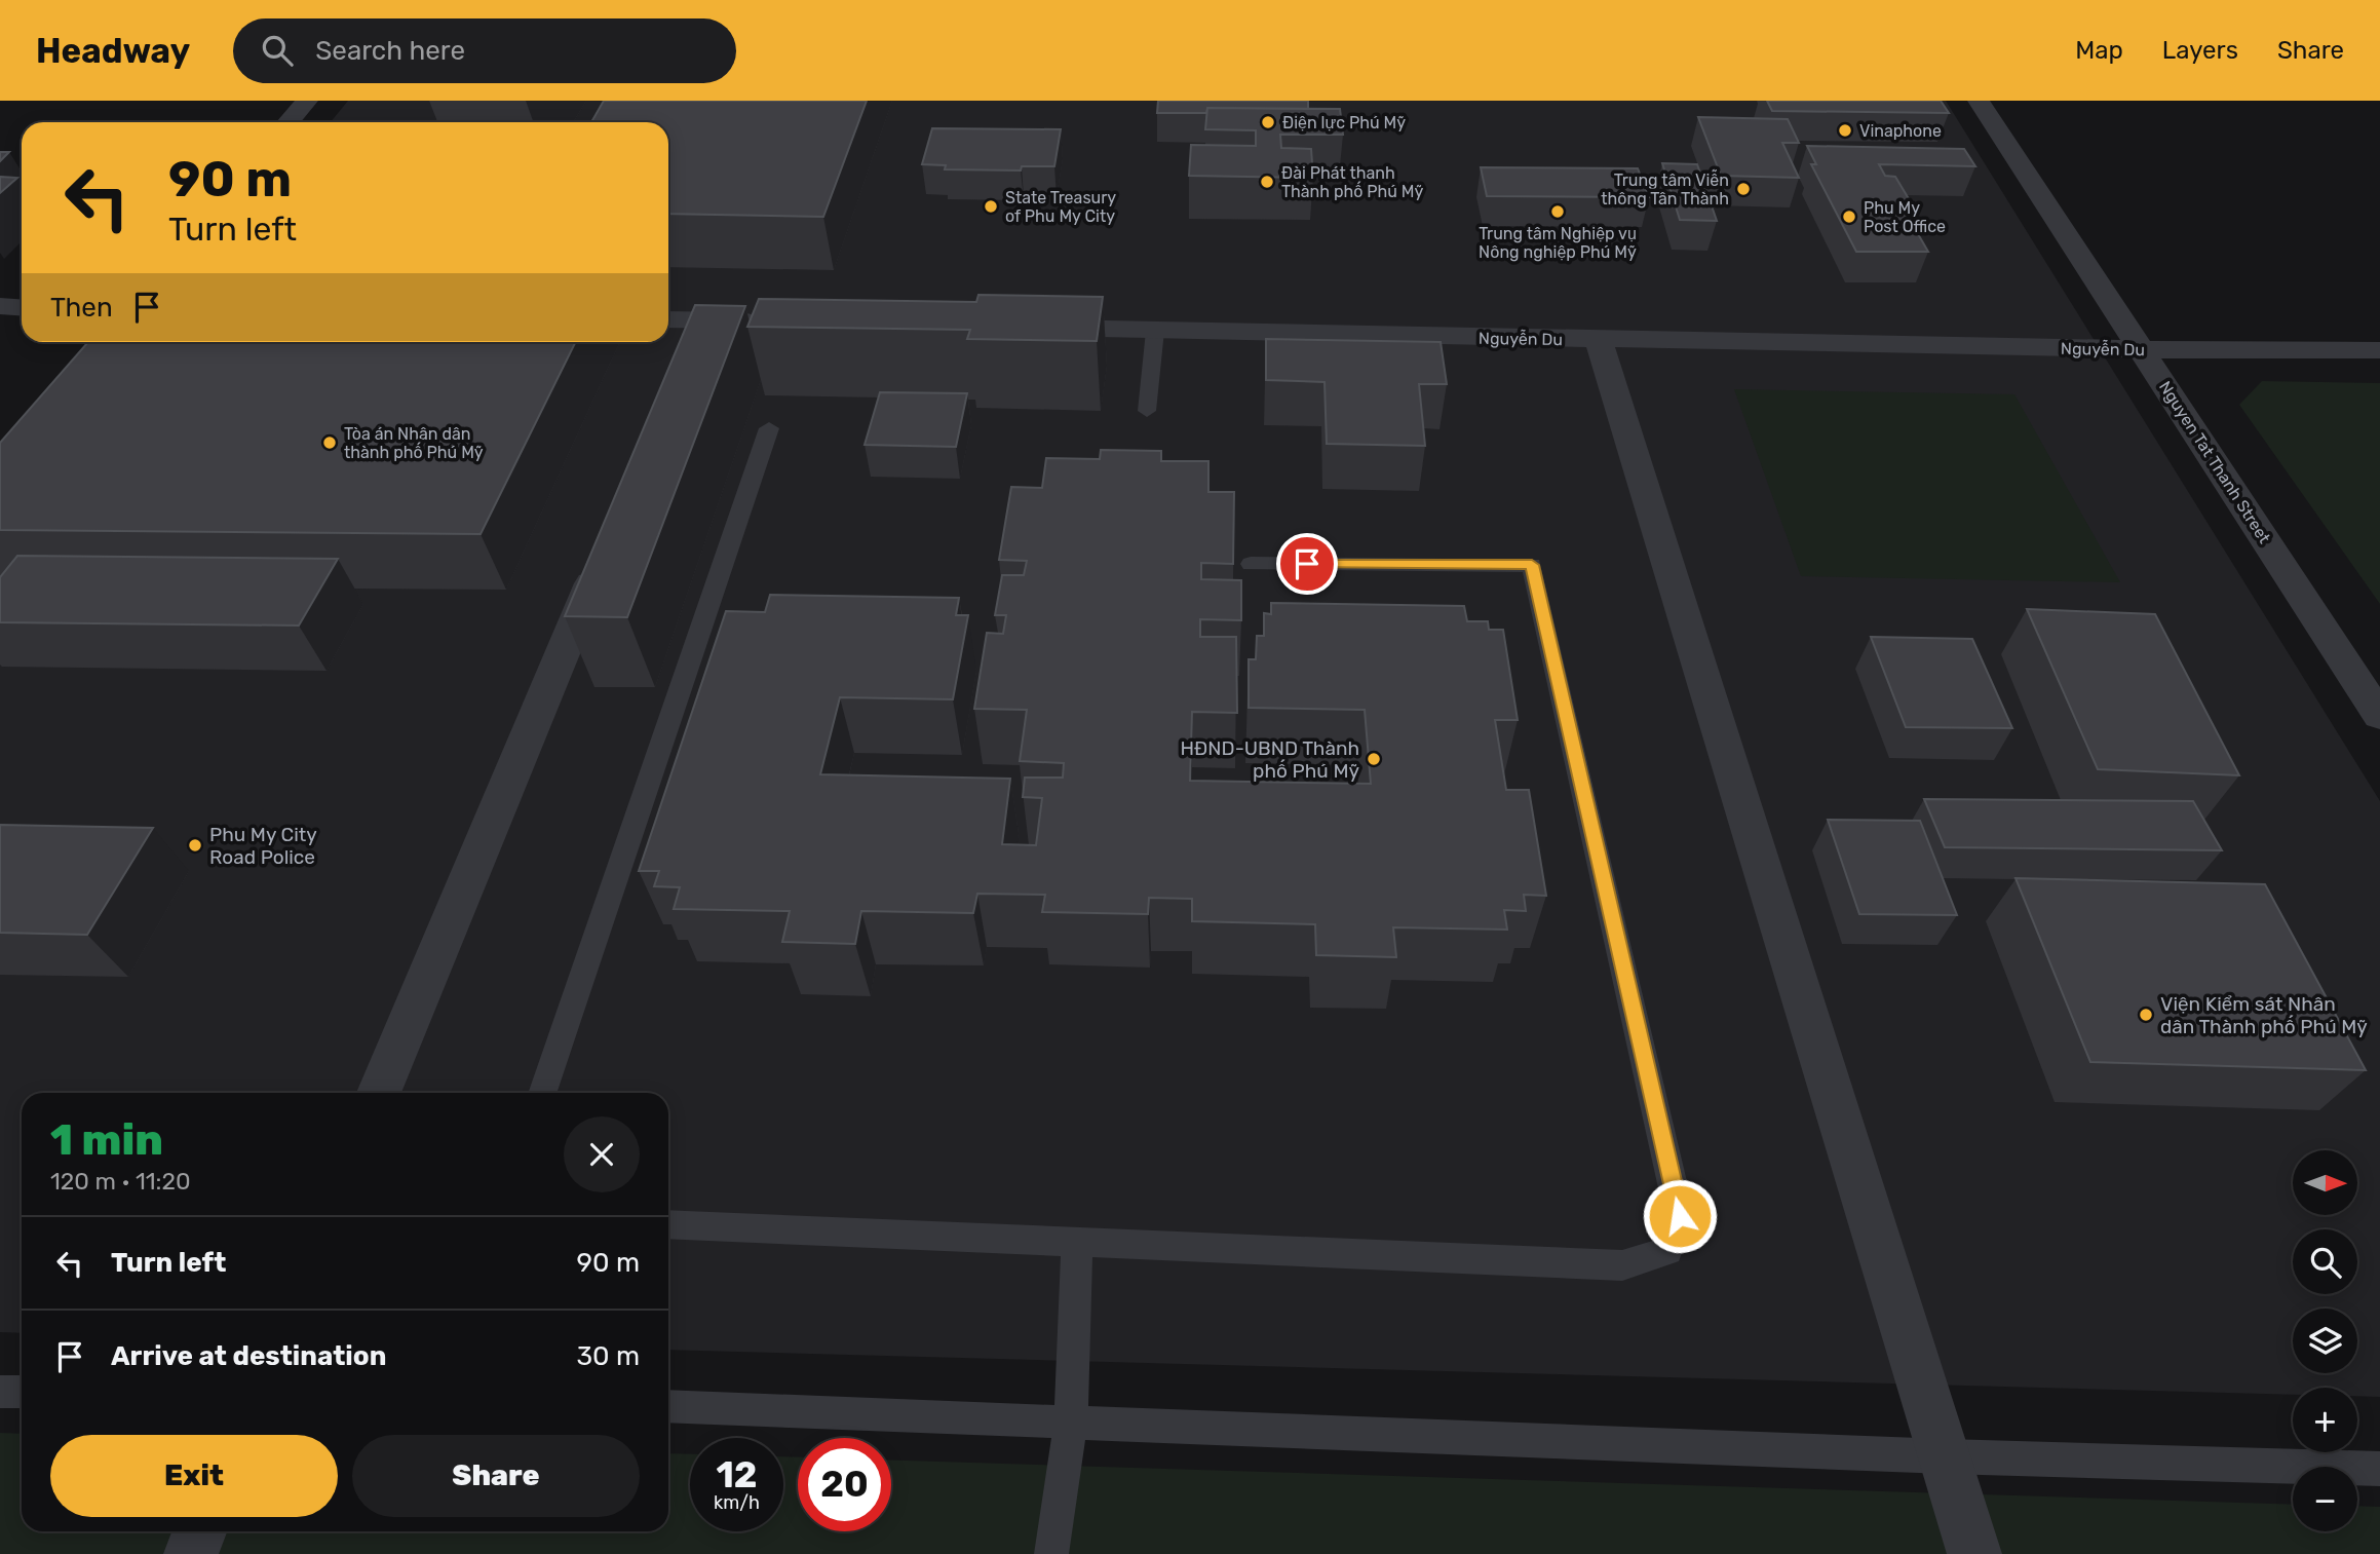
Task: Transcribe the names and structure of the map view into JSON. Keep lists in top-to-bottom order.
{
  "streets": {
    "street": ["Nguyễn Du", "Nguyen Tat Thanh Street"]
  },
  "crossings": [
    ["Nguyễn Du", "Nguyen Tat Thanh Street"]
  ],
  "places": [
    "Điện lực Phú Mỹ",
    "Vinaphone",
    "Đài Phát thanh Thành phố Phú Mỹ",
    "Trung tâm Viễn thông Tân Thành",
    "State Treasury of Phu My City",
    "Trung tâm Nghiệp vụ Nông nghiệp Phú Mỹ",
    "Phu My Post Office",
    "Tòa án Nhân dân thành phố Phú Mỹ",
    "HĐND-UBND Thành phố Phú Mỹ",
    "Phu My City Road Police",
    "Viện Kiểm sát Nhân dân Thành phố Phú Mỹ"
  ],
  "north": "right",
  "page": {
    "header": "Headway",
    "search": "Search here",
    "nav": ["Map", "Layers", "Share"],
    "turn": ["90 m", "Turn left"],
    "then": "Then",
    "heading": ["1 min", "120 m · 11:20"],
    "map_buttons": ["+", "−"],
    "list": [
      {
        "name": "Turn left",
        "value": "90 m"
      },
      {
        "name": "Arrive at destination",
        "value": "30 m"
      }
    ],
    "buttons": ["Exit", "Share"],
    "speed": "12 km/h",
    "limit": "20"
  }
}
